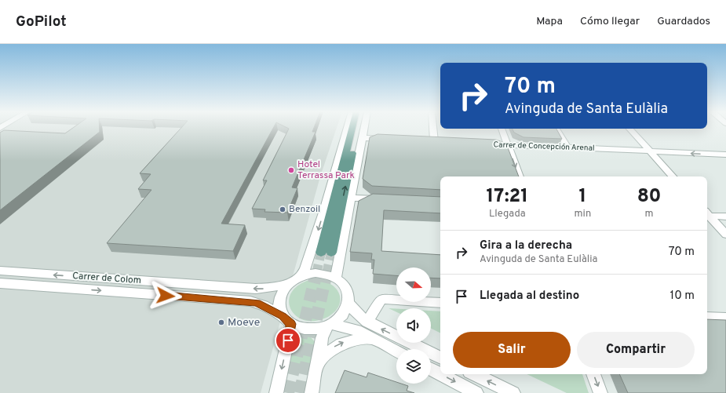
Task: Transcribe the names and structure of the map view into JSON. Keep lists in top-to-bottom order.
{
  "streets": {
    "street": ["Carrer de Concepción Arenal", "Carrer de Colom"]
  },
  "places": ["Hotel Terrassa Park", "Benzoil", "Moeve"],
  "north": "right",
  "page": {
    "header": "GoPilot",
    "nav": ["Mapa", "Cómo llegar", "Guardados"],
    "turn": ["70 m", "Avinguda de Santa Eulàlia"],
    "eta": [
      "17:21",
      "Llegada",
      "1",
      "min",
      "80",
      "m"
    ],
    "list": [
      {
        "name": "Gira a la derecha",
        "note": "Avinguda de Santa Eulàlia",
        "value": "70 m"
      },
      {
        "name": "Llegada al destino",
        "value": "10 m"
      }
    ],
    "buttons": ["Salir", "Compartir"]
  }
}
